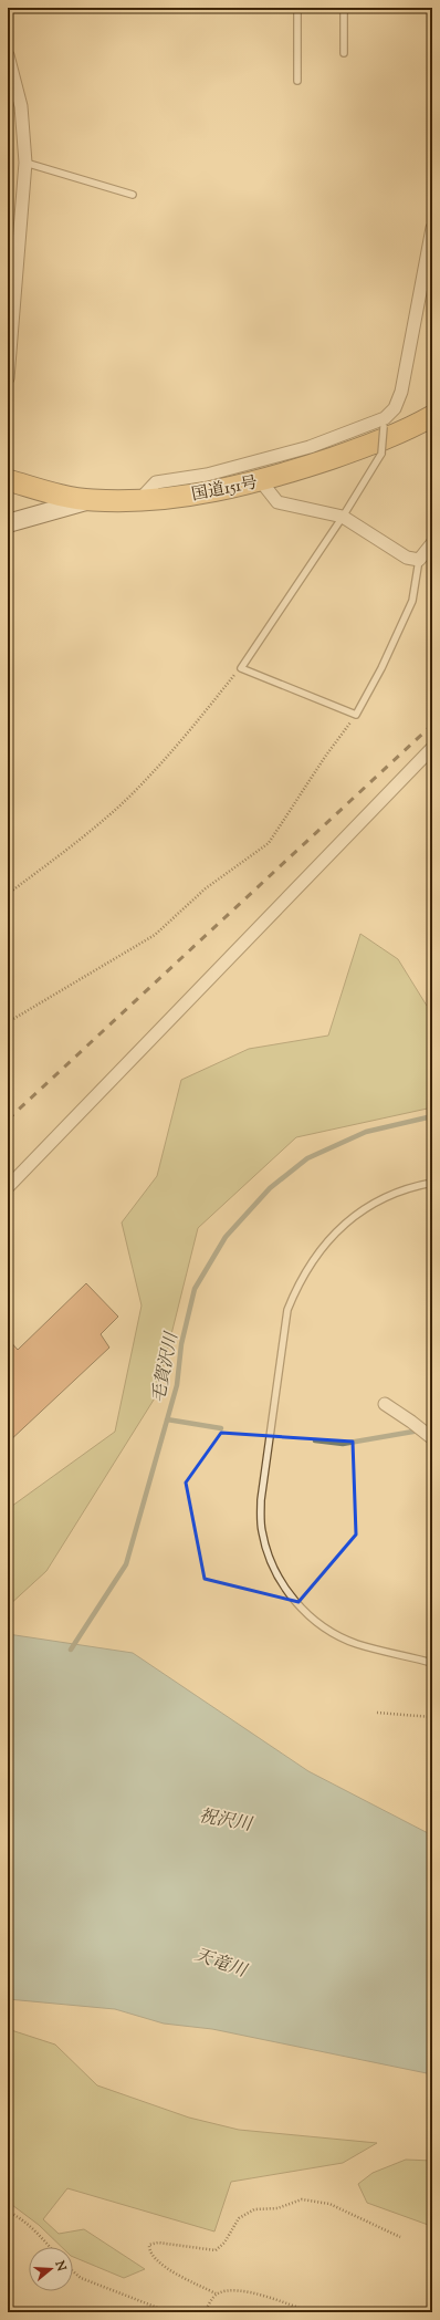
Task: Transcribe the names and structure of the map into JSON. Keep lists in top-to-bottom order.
{
  "streets": {
    "highway": ["国道151号"]
  },
  "water": ["毛賀沢川", "祝沢川", "天竜川"],
  "north": "right"
}
